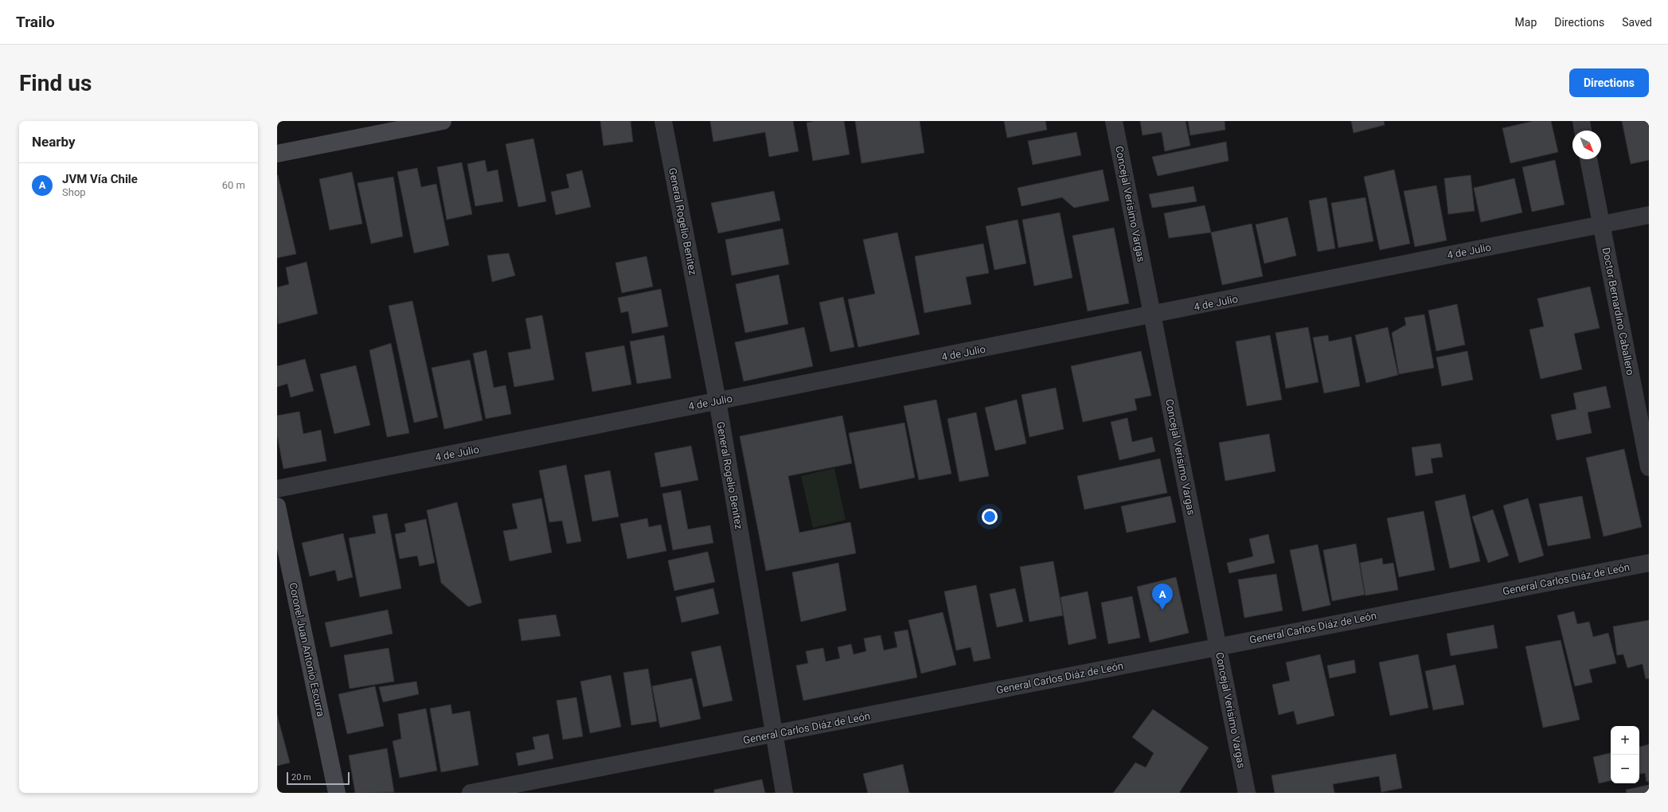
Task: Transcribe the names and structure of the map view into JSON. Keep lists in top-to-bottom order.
{
  "streets": {
    "street": [
      "Concejal Verisimo Vargas",
      "General Rogelio Benitez",
      "4 de Julio",
      "Doctor Bernardino Caballero",
      "General Carlos Diáz de León",
      "Coronel Juan Antonio Escurra"
    ]
  },
  "crossings": [
    ["Concejal Verisimo Vargas", "4 de Julio"],
    ["Concejal Verisimo Vargas", "General Carlos Diáz de León"],
    ["General Rogelio Benitez", "4 de Julio"],
    ["General Rogelio Benitez", "General Carlos Diáz de León"],
    ["4 de Julio", "Doctor Bernardino Caballero"]
  ],
  "scale_bar": "20 m",
  "north": "bottom right",
  "page": {
    "header": "Trailo",
    "nav": ["Map", "Directions", "Saved"],
    "buttons": "Directions",
    "title": "Find us",
    "heading": "Nearby",
    "list": [
      {
        "mark": "A",
        "name": "JVM Vía Chile",
        "note": "Shop",
        "value": "60 m"
      }
    ],
    "pins": "A",
    "map_buttons": ["+", "−"],
    "scale": "20 m"
  }
}
